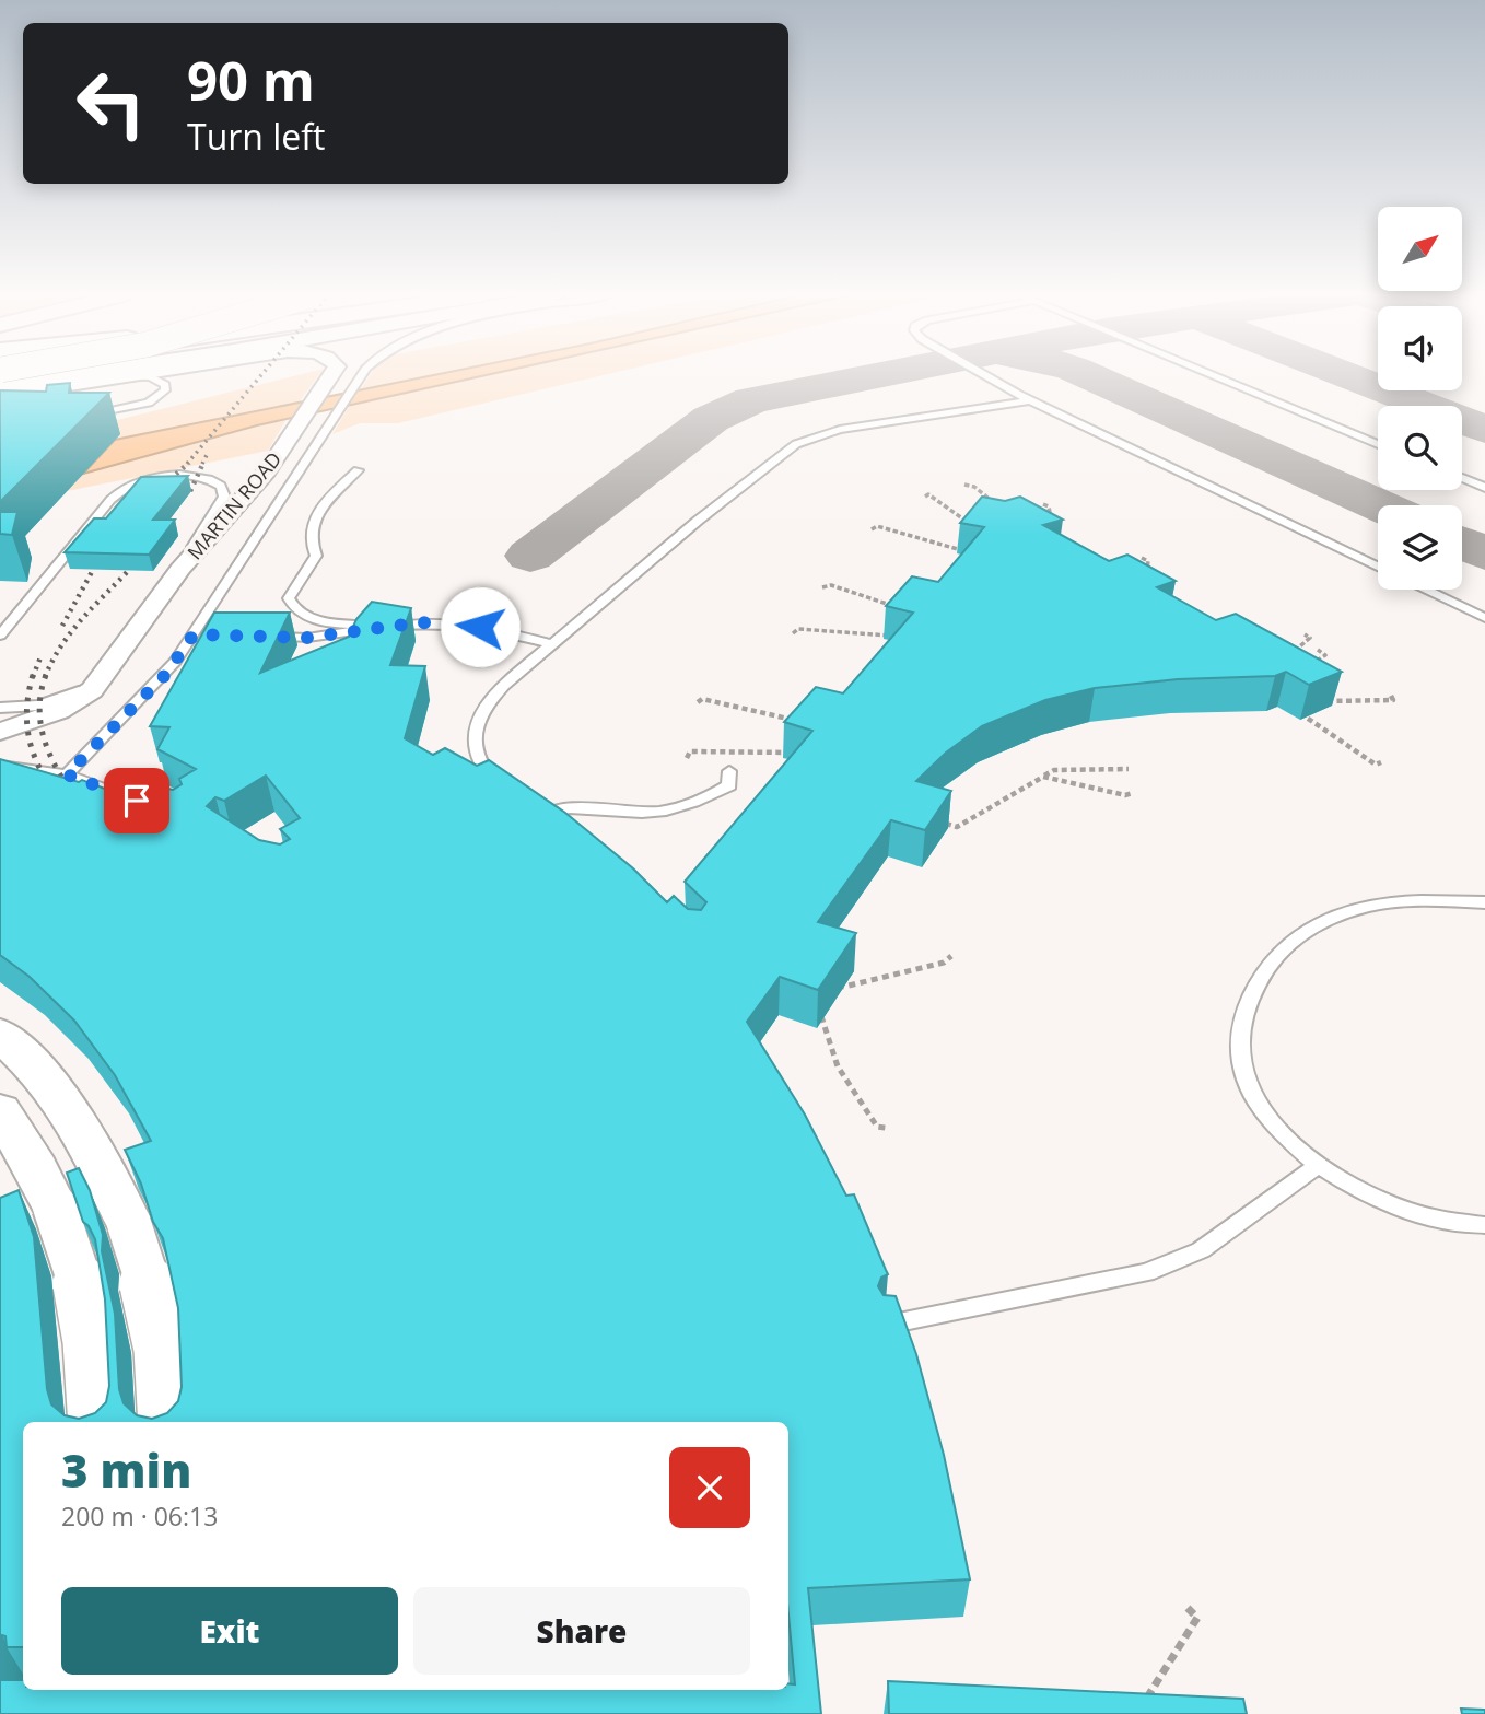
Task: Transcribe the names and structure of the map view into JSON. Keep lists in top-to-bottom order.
{
  "streets": {
    "street": ["MARTIN ROAD"]
  },
  "north": "top right",
  "page": {
    "turn": ["90 m", "Turn left"],
    "heading": ["3 min", "200 m · 06:13"],
    "buttons": ["Exit", "Share"]
  }
}
